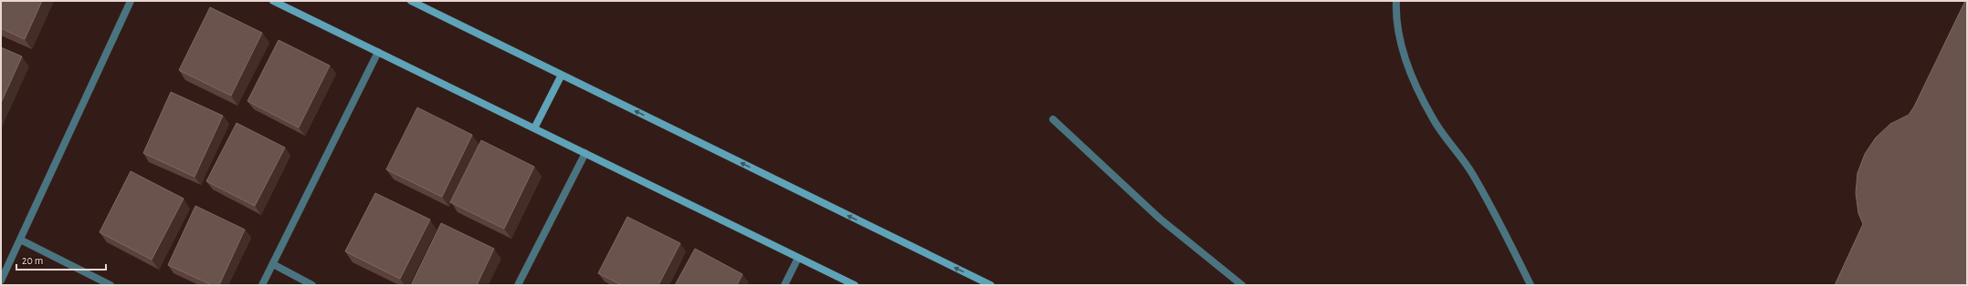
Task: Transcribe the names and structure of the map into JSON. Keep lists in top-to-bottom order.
{
  "scale_bar": "20 m"
}
